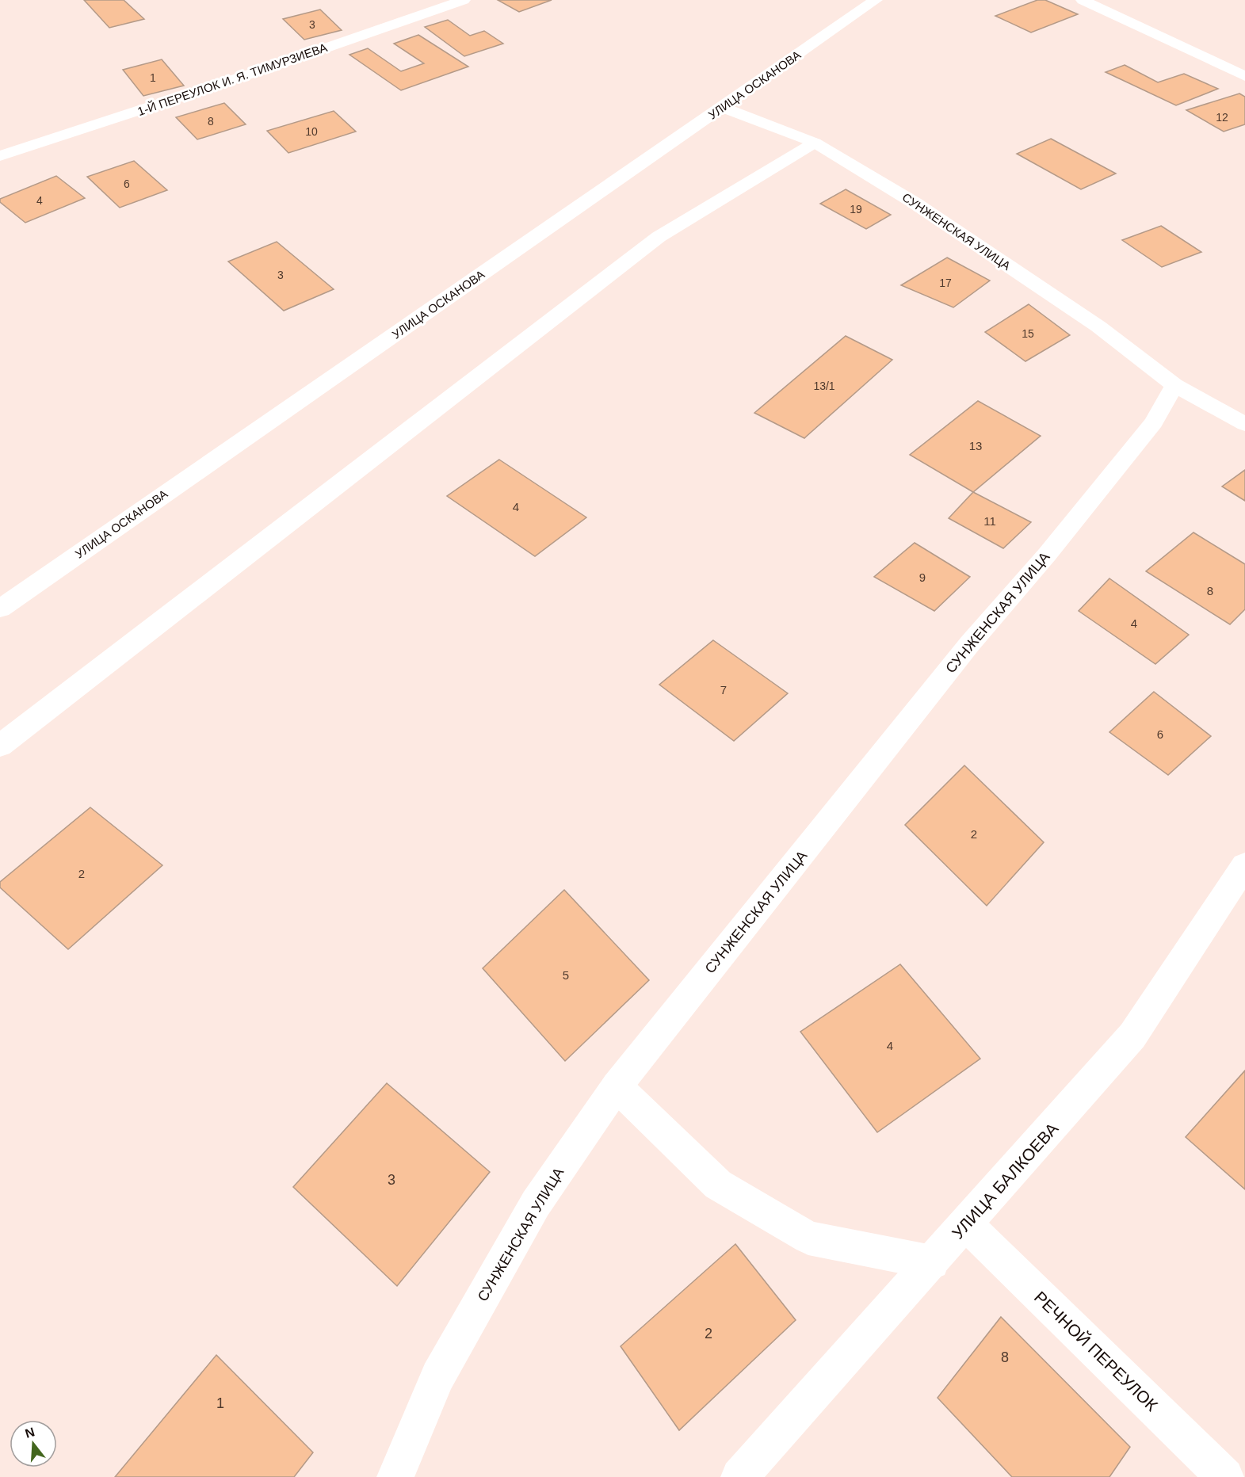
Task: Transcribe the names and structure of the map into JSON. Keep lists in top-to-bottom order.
{
  "streets": {
    "street": [
      "1-Й ПЕРЕУЛОК И. Я. ТИМУРЗИЕВА",
      "УЛИЦА ОСКАНОВА",
      "СУНЖЕНСКАЯ УЛИЦА",
      "УЛИЦА БАЛКОЕВА",
      "РЕЧНОЙ ПЕРЕУЛОК"
    ]
  },
  "crossings": [
    ["УЛИЦА ОСКАНОВА", "СУНЖЕНСКАЯ УЛИЦА"],
    ["УЛИЦА БАЛКОЕВА", "РЕЧНОЙ ПЕРЕУЛОК"]
  ],
  "house_numbers": [
    "3",
    "1",
    "12",
    "8",
    "10",
    "6",
    "4",
    "19",
    "3",
    "17",
    "15",
    "13/1",
    "13",
    "4",
    "11",
    "9",
    "8",
    "4",
    "7",
    "6",
    "2",
    "2",
    "5",
    "4",
    "3",
    "2",
    "8",
    "1"
  ],
  "north": "top"
}
